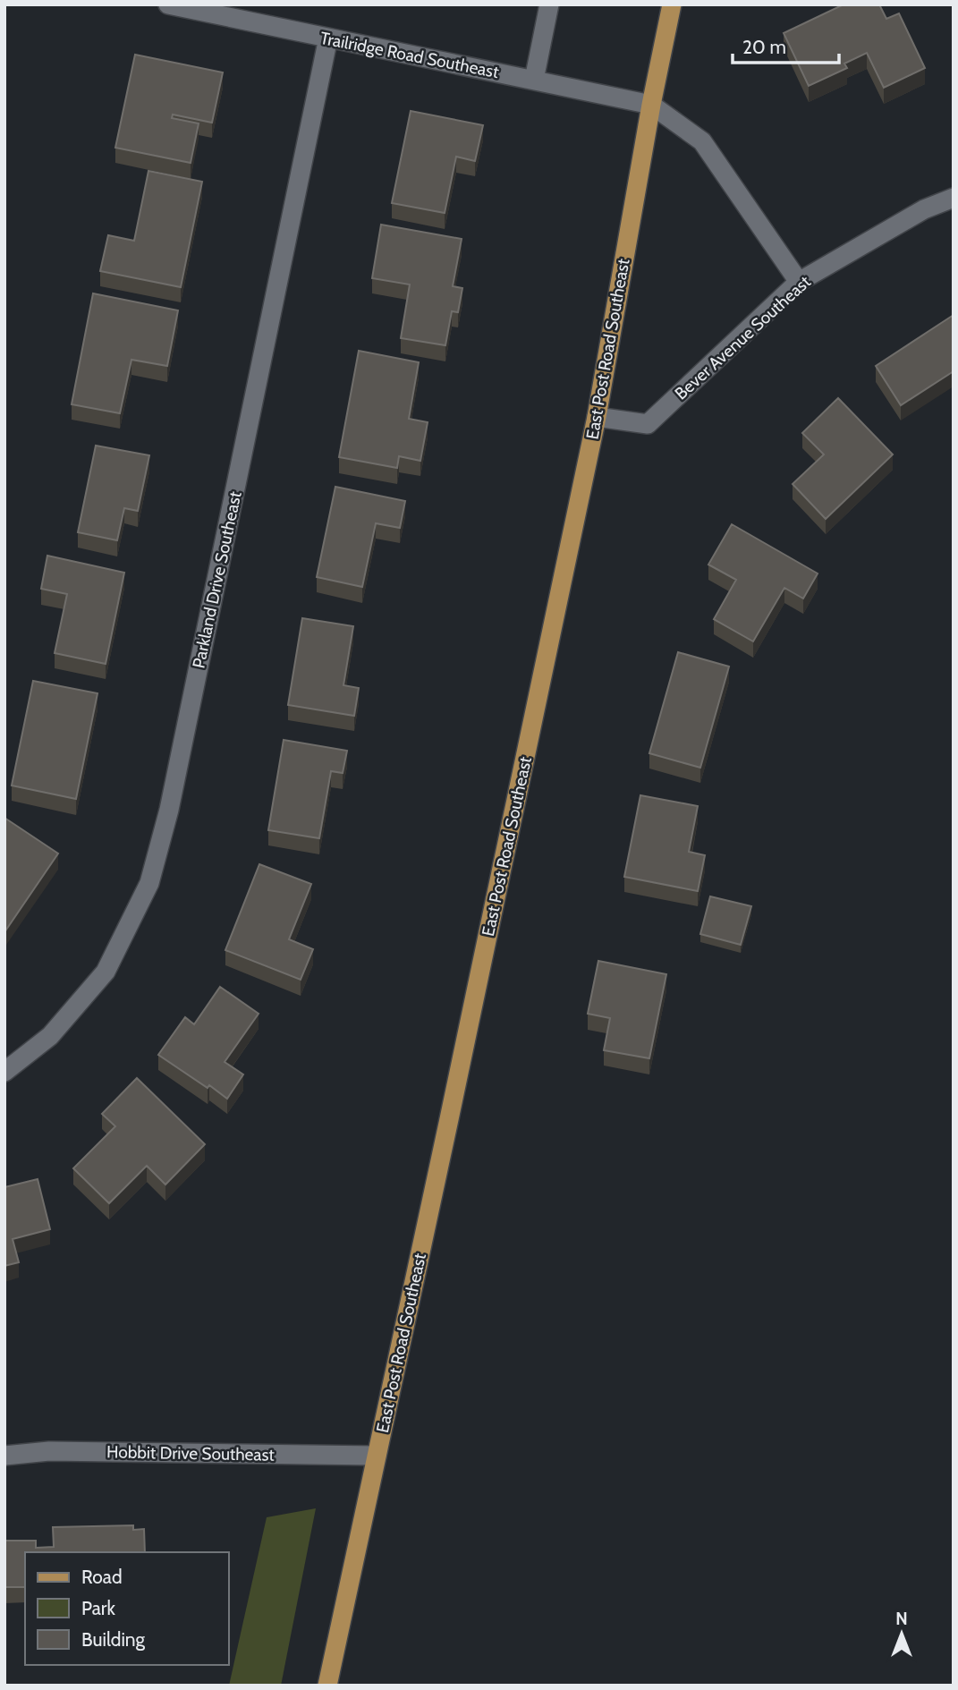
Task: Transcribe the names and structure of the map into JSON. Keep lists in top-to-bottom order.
{
  "streets": {
    "main road": ["East Post Road Southeast"],
    "street": [
      "Trailridge Road Southeast",
      "Bever Avenue Southeast",
      "Parkland Drive Southeast",
      "Hobbit Drive Southeast"
    ]
  },
  "crossings": [
    ["Trailridge Road Southeast", "East Post Road Southeast"],
    ["Trailridge Road Southeast", "Parkland Drive Southeast"],
    ["Bever Avenue Southeast", "East Post Road Southeast"],
    ["East Post Road Southeast", "Hobbit Drive Southeast"]
  ],
  "legend": ["Road", "Park", "Building"],
  "scale_bar": "20 m",
  "north": "top"
}
